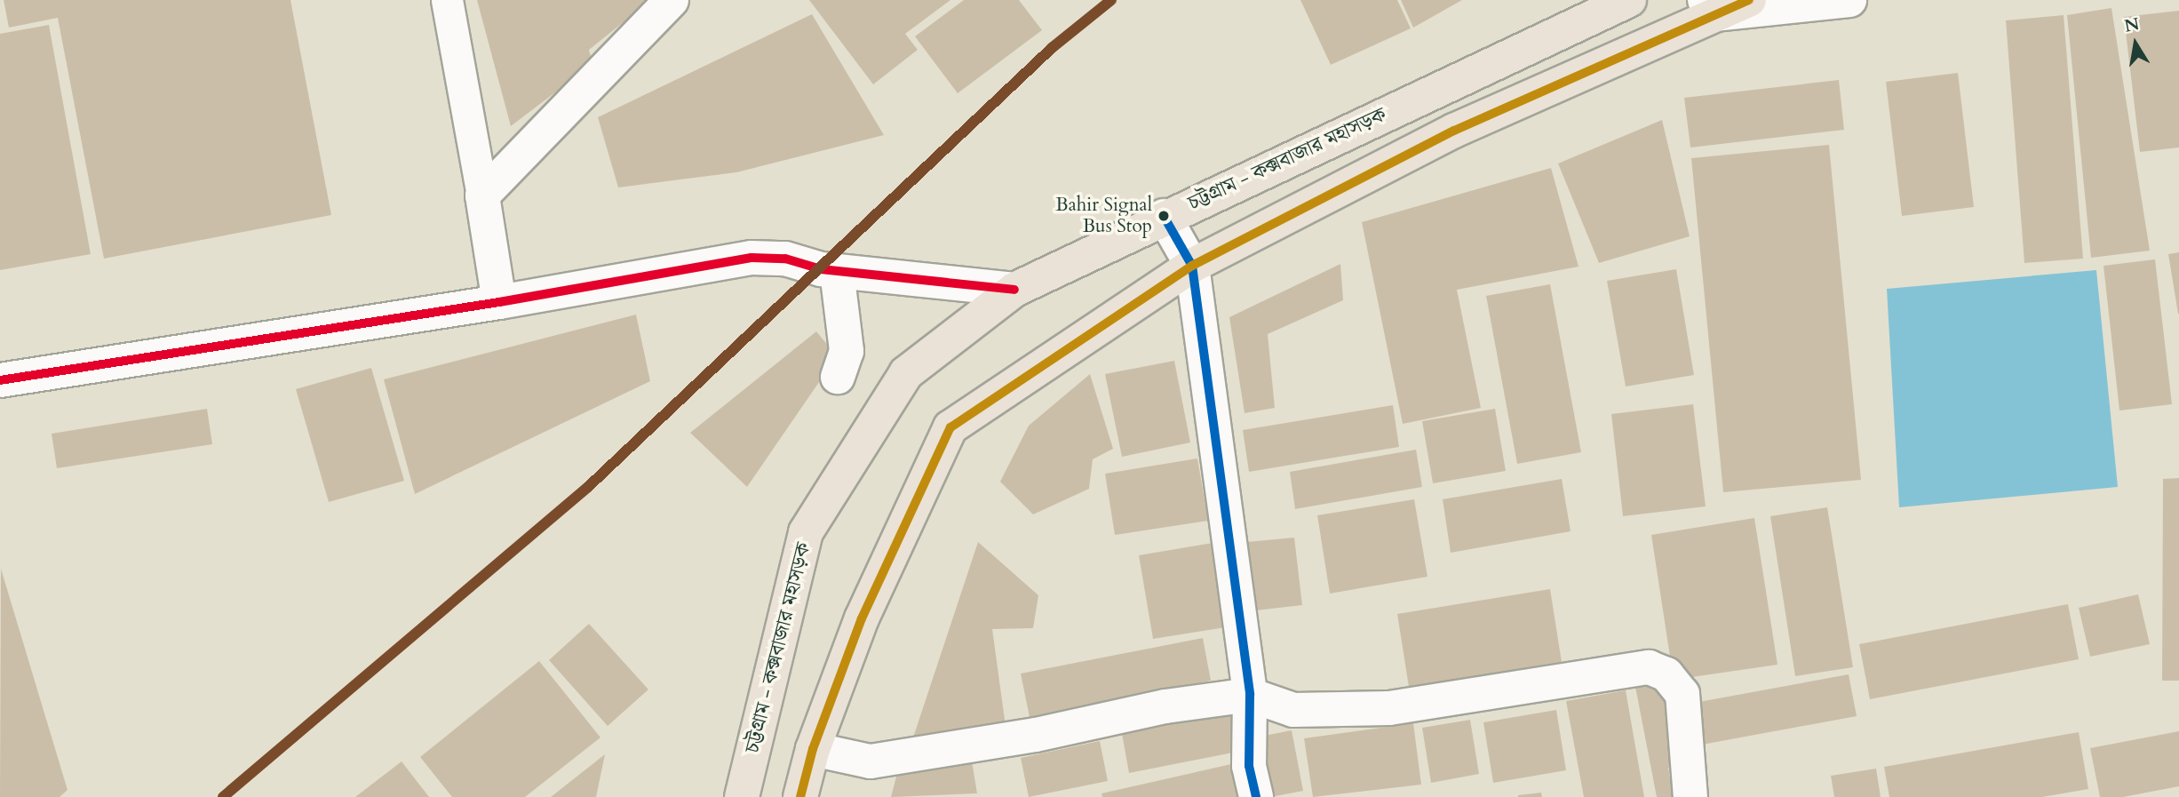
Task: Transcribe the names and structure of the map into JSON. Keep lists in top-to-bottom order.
{
  "streets": {
    "highway": ["চট্টগ্রাম - কক্সবাজার মহাসড়ক"]
  },
  "places": ["Bahir Signal Bus Stop"],
  "north": "top"
}
